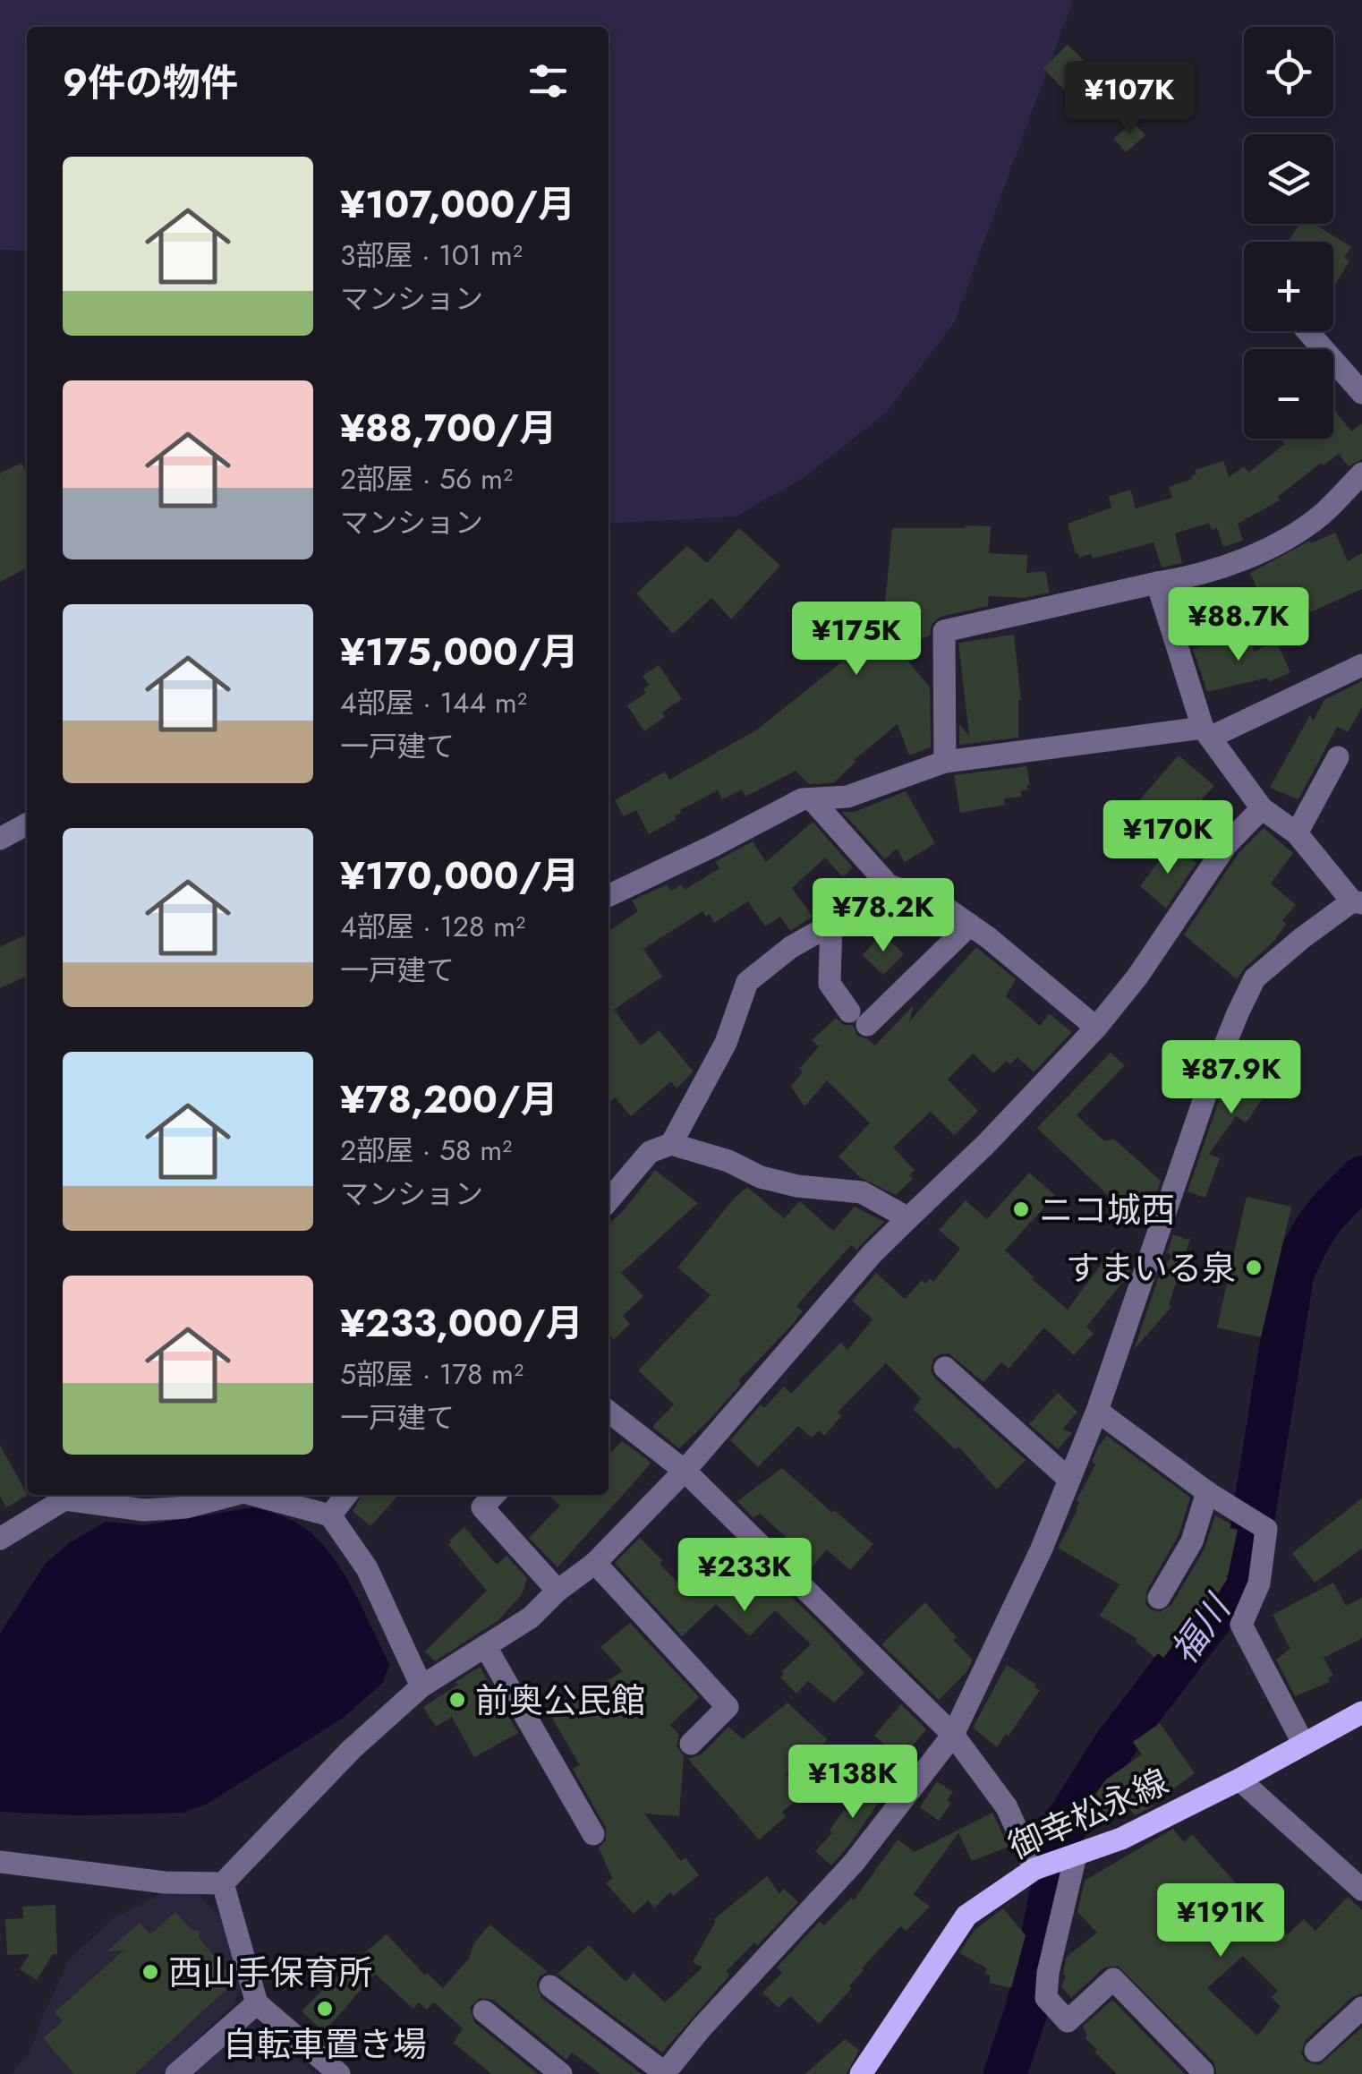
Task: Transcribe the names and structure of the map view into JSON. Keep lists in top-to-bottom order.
{
  "streets": {
    "main road": ["御幸松永線"]
  },
  "water": ["福川"],
  "places": [
    "ニコ城西",
    "すまいる泉",
    "前奥公民館",
    "西山手保育所",
    "自転車置き場"
  ],
  "page": {
    "map_buttons": ["+", "−"],
    "heading": "9件の物件",
    "price": [
      "¥107K",
      "¥88.7K",
      "¥175K",
      "¥170K",
      "¥78.2K",
      "¥87.9K",
      "¥233K",
      "¥138K",
      "¥191K"
    ],
    "list": [
      {
        "name": "¥107,000/月",
        "note": "3部屋 · 101 m² · マンション"
      },
      {
        "name": "¥88,700/月",
        "note": "2部屋 · 56 m² · マンション"
      },
      {
        "name": "¥175,000/月",
        "note": "4部屋 · 144 m² · 一戸建て"
      },
      {
        "name": "¥170,000/月",
        "note": "4部屋 · 128 m² · 一戸建て"
      },
      {
        "name": "¥78,200/月",
        "note": "2部屋 · 58 m² · マンション"
      },
      {
        "name": "¥233,000/月",
        "note": "5部屋 · 178 m² · 一戸建て"
      }
    ]
  }
}
